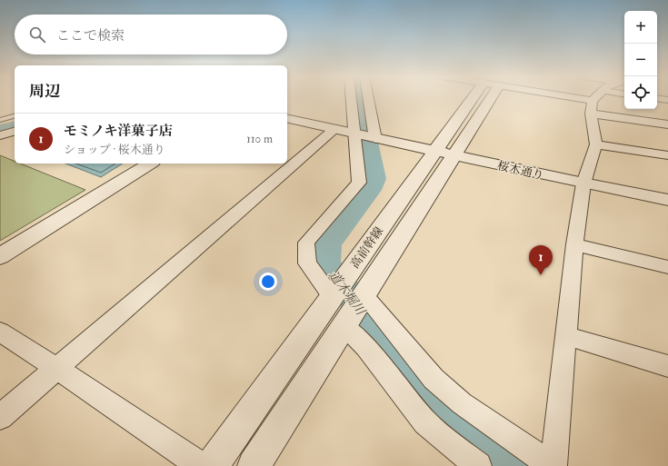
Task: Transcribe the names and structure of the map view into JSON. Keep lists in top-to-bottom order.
{
  "streets": {
    "street": ["桜木通り", "高前幹線"]
  },
  "crossings": [
    ["桜木通り", "高前幹線"]
  ],
  "water": ["道木堀川"],
  "page": {
    "map_buttons": ["+", "−"],
    "search": "ここで検索",
    "heading": "周辺",
    "list": [
      {
        "mark": "1",
        "name": "モミノキ洋菓子店",
        "note": "ショップ · 桜木通り",
        "value": "110 m"
      }
    ],
    "pins": "1"
  }
}
